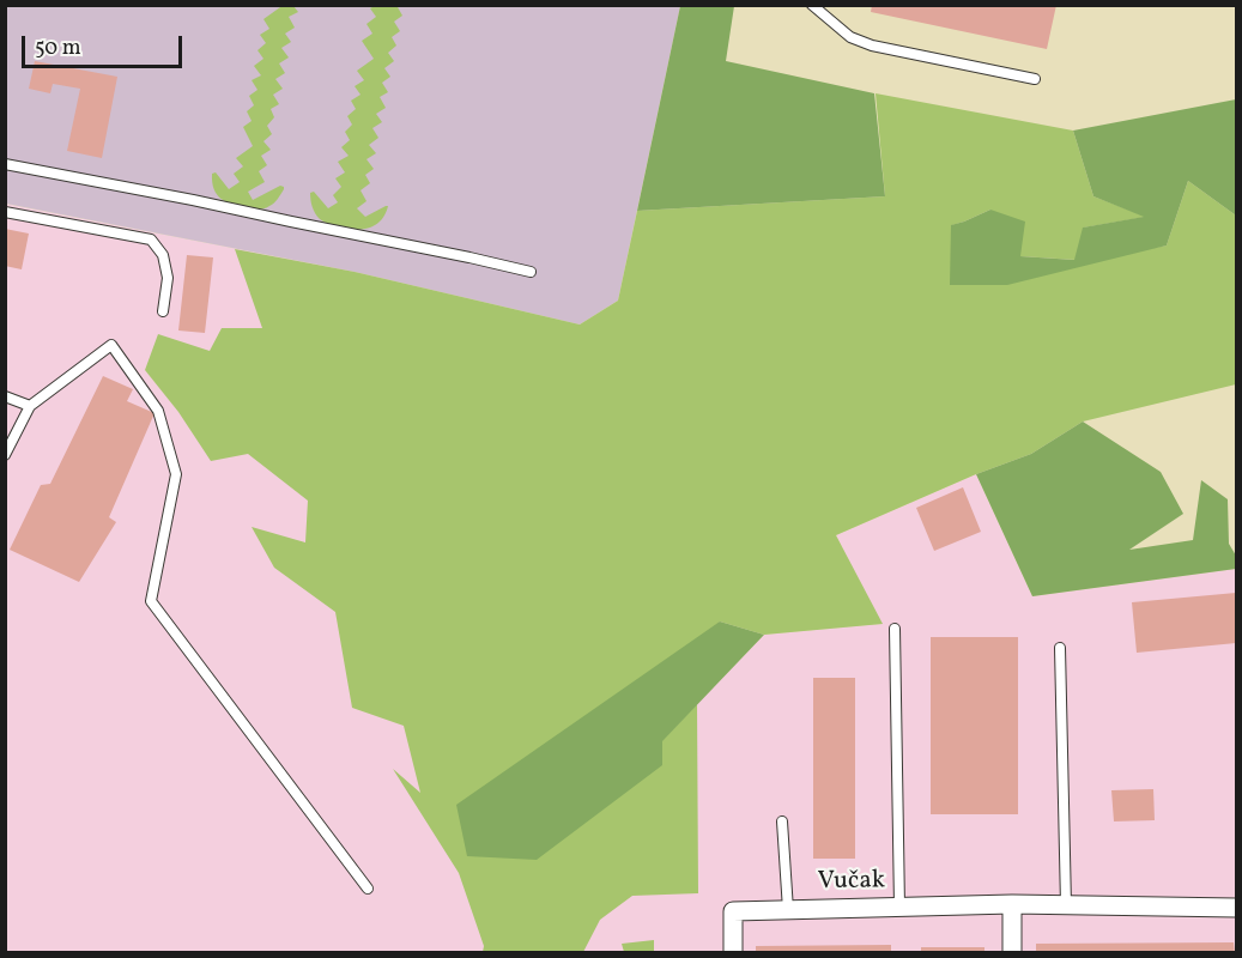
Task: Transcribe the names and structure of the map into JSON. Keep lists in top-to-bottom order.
{
  "streets": {
    "street": ["Vučak"]
  },
  "scale_bar": "50 m"
}
